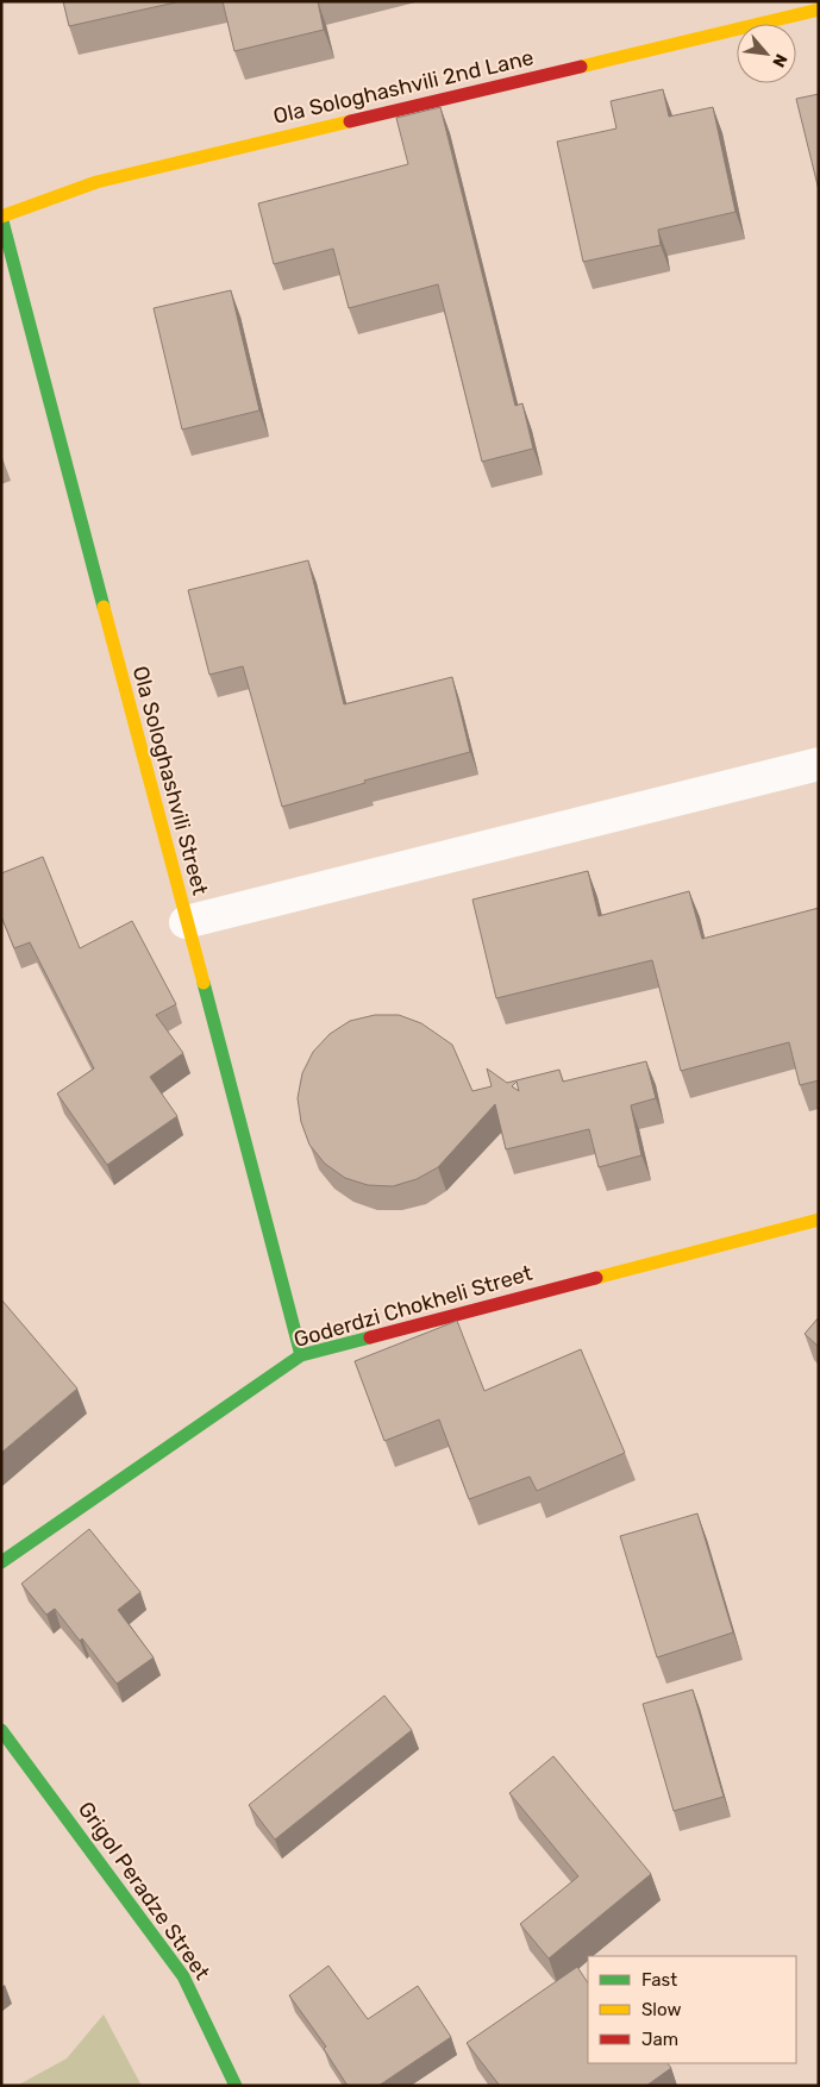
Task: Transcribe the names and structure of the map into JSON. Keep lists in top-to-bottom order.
{
  "streets": {
    "street": [
      "Ola Sologhashvili 2nd Lane",
      "Ola Sologhashvili Street",
      "Goderdzi Chokheli Street",
      "Grigol Peradze Street"
    ]
  },
  "crossings": [
    ["Ola Sologhashvili 2nd Lane", "Ola Sologhashvili Street"],
    ["Ola Sologhashvili Street", "Goderdzi Chokheli Street"]
  ],
  "legend": ["Fast", "Slow", "Jam"],
  "north": "bottom right"
}
